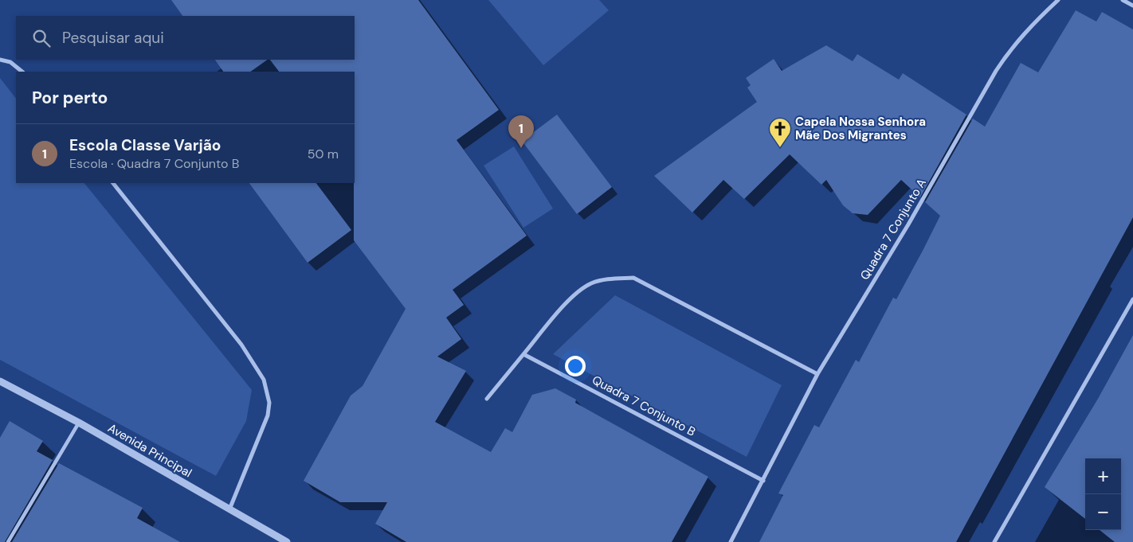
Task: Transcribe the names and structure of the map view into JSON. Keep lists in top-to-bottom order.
{
  "streets": {
    "street": ["Quadra 7 Conjunto A", "Quadra 7 Conjunto B", "Avenida Principal"]
  },
  "crossings": [
    ["Quadra 7 Conjunto A", "Quadra 7 Conjunto B"]
  ],
  "places": {
    "church": ["Capela Nossa Senhora Mãe Dos Migrantes"]
  },
  "page": {
    "search": "Pesquisar aqui",
    "heading": "Por perto",
    "pins": "1",
    "list": [
      {
        "mark": "1",
        "name": "Escola Classe Varjão",
        "note": "Escola · Quadra 7 Conjunto B",
        "value": "50 m"
      }
    ],
    "map_buttons": ["+", "−"]
  }
}
